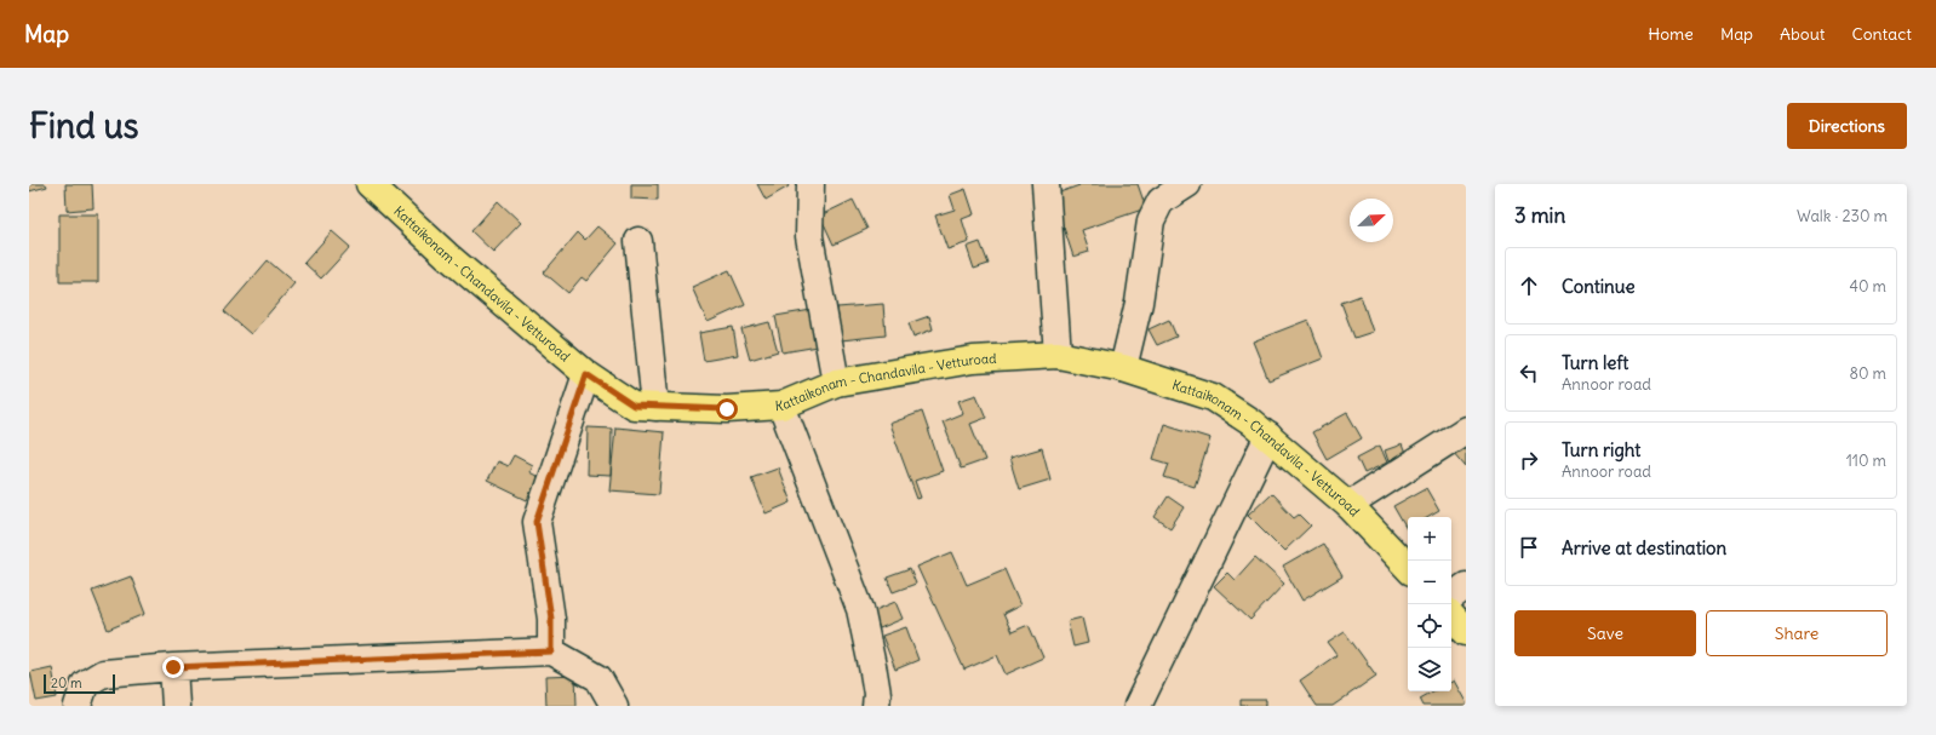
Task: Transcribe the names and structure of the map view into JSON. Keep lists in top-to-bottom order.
{
  "streets": {
    "main road": ["Kattaikonam - Chandavila - Vetturoad"]
  },
  "scale_bar": "20 m",
  "north": "top right",
  "page": {
    "header": "Map",
    "nav": [
      "Home",
      "Map",
      "About",
      "Contact"
    ],
    "buttons": [
      "Directions",
      ["Save", "Share"]
    ],
    "title": "Find us",
    "heading": ["3 min", "Walk · 230 m"],
    "list": [
      ["Continue", "40 m"],
      ["Turn left", "Annoor road", "80 m"],
      ["Turn right", "Annoor road", "110 m"],
      "Arrive at destination"
    ],
    "map_buttons": ["+", "−"],
    "scale": "20 m"
  }
}
